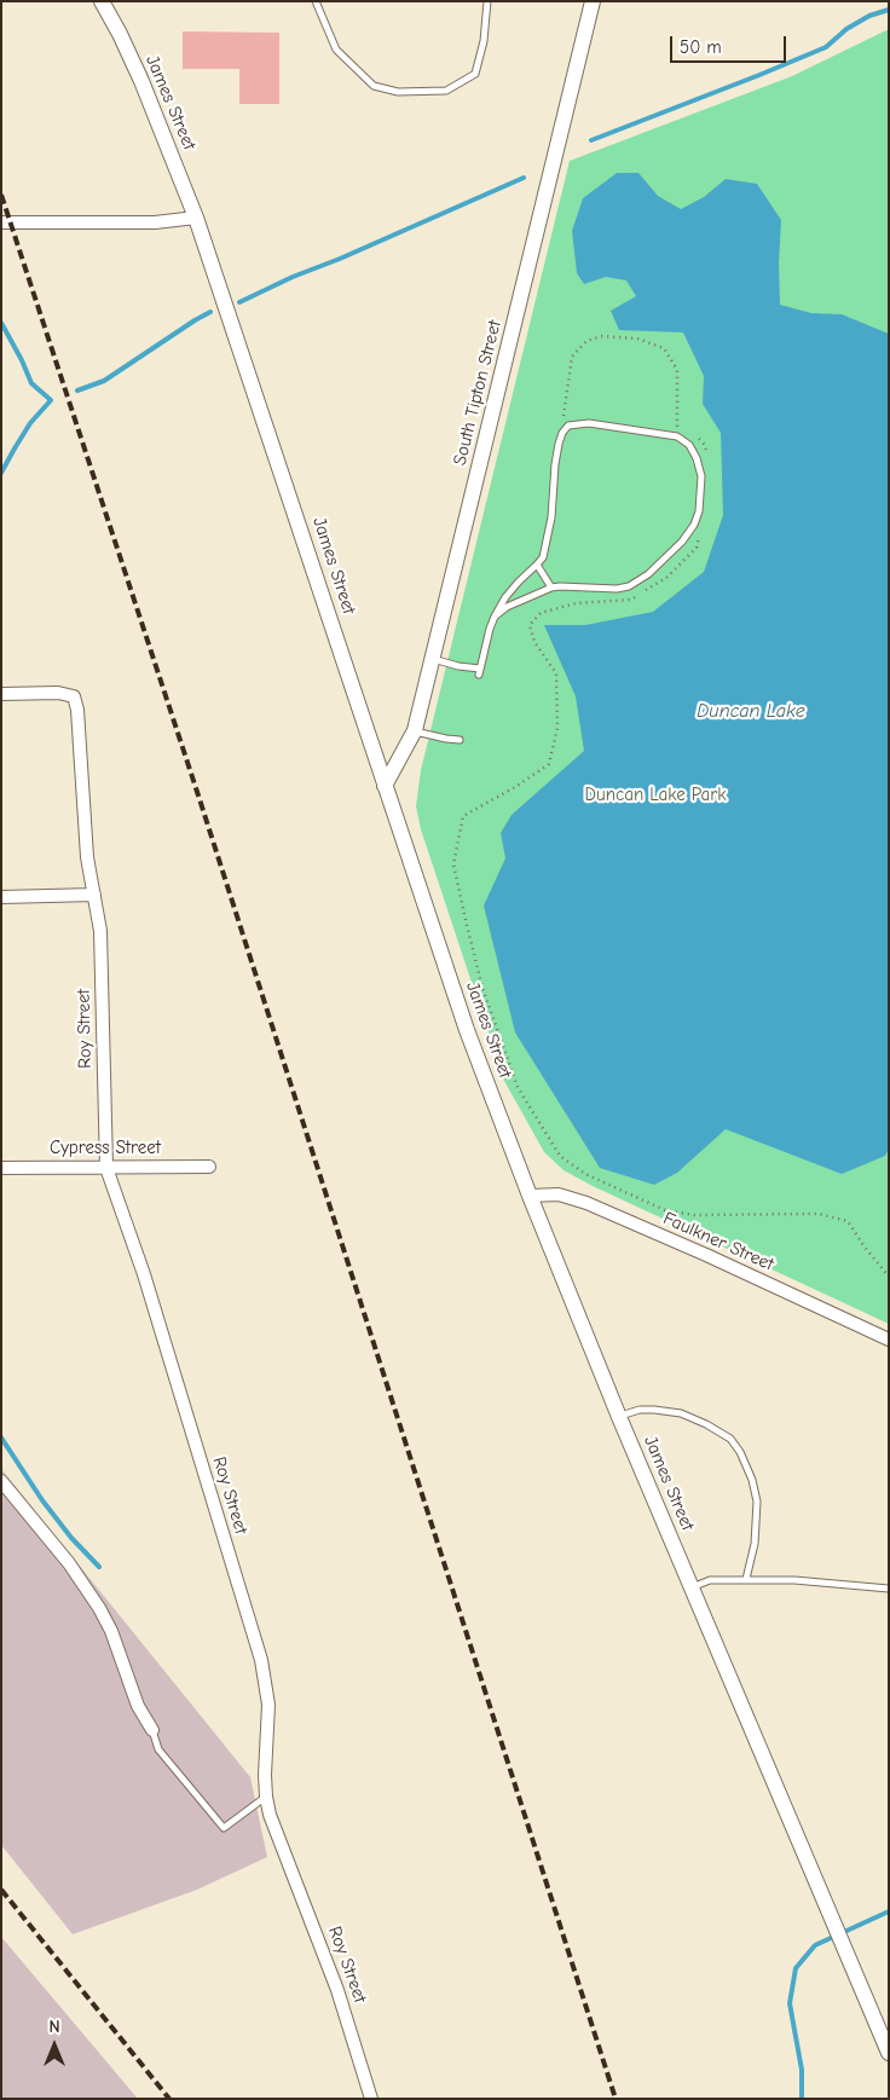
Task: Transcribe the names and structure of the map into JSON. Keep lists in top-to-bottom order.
{
  "streets": {
    "street": [
      "James Street",
      "South Tipton Street",
      "Roy Street",
      "Cypress Street",
      "Faulkner Street"
    ]
  },
  "crossings": [
    ["James Street", "South Tipton Street"],
    ["James Street", "Faulkner Street"],
    ["Roy Street", "Cypress Street"]
  ],
  "water": ["Duncan Lake"],
  "parks": ["Duncan Lake Park"],
  "scale_bar": "50 m",
  "north": "top"
}
